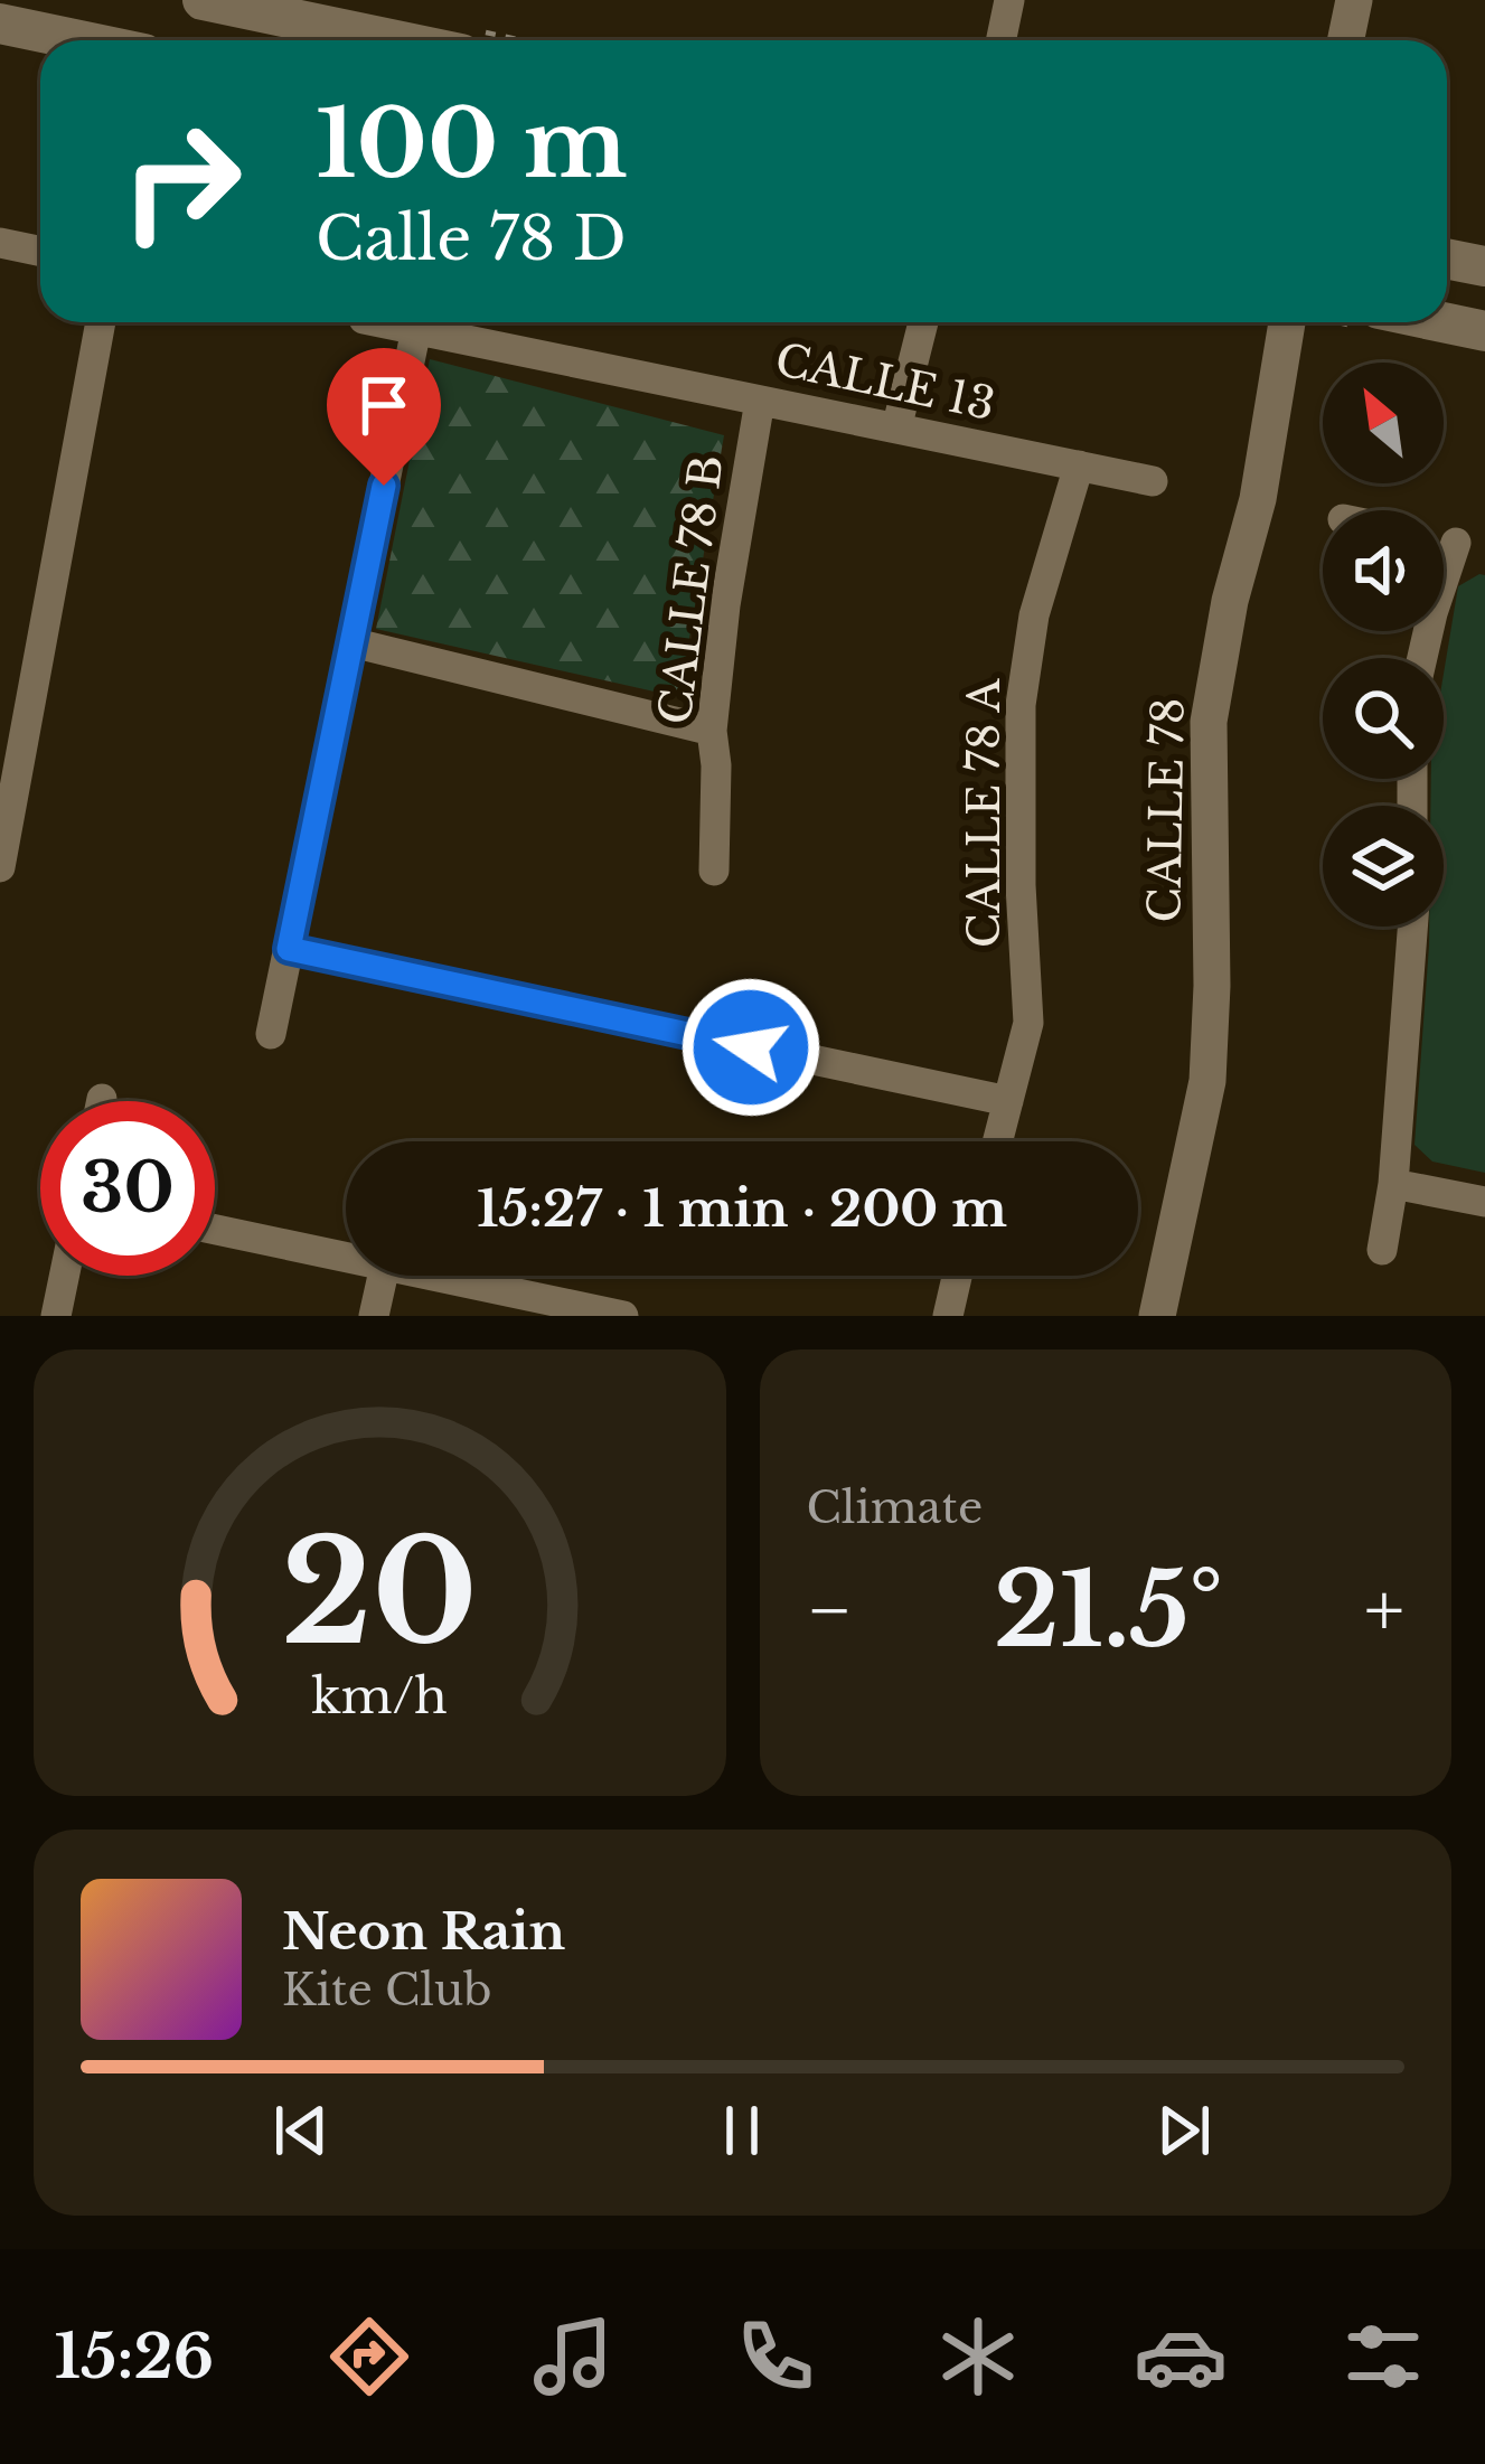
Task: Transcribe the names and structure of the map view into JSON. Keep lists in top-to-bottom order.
{
  "streets": {
    "street": [
      "CALLE 13",
      "CALLE 78 B",
      "CALLE 78",
      "CALLE 78 A"
    ]
  },
  "crossings": [
    ["CALLE 13", "CALLE 78 B"],
    ["CALLE 13", "CALLE 78 A"]
  ],
  "north": "top left",
  "page": {
    "turn": ["100 m", "Calle 78 D"],
    "limit": "30",
    "trip": "15:27 · 1 min · 200 m",
    "tile": "Climate",
    "heat": ["−", "21.5°", "+"],
    "song": ["Neon Rain", "Kite Club"],
    "tabs": "15:26",
    "gauge": ["20", "km/h"]
  }
}
